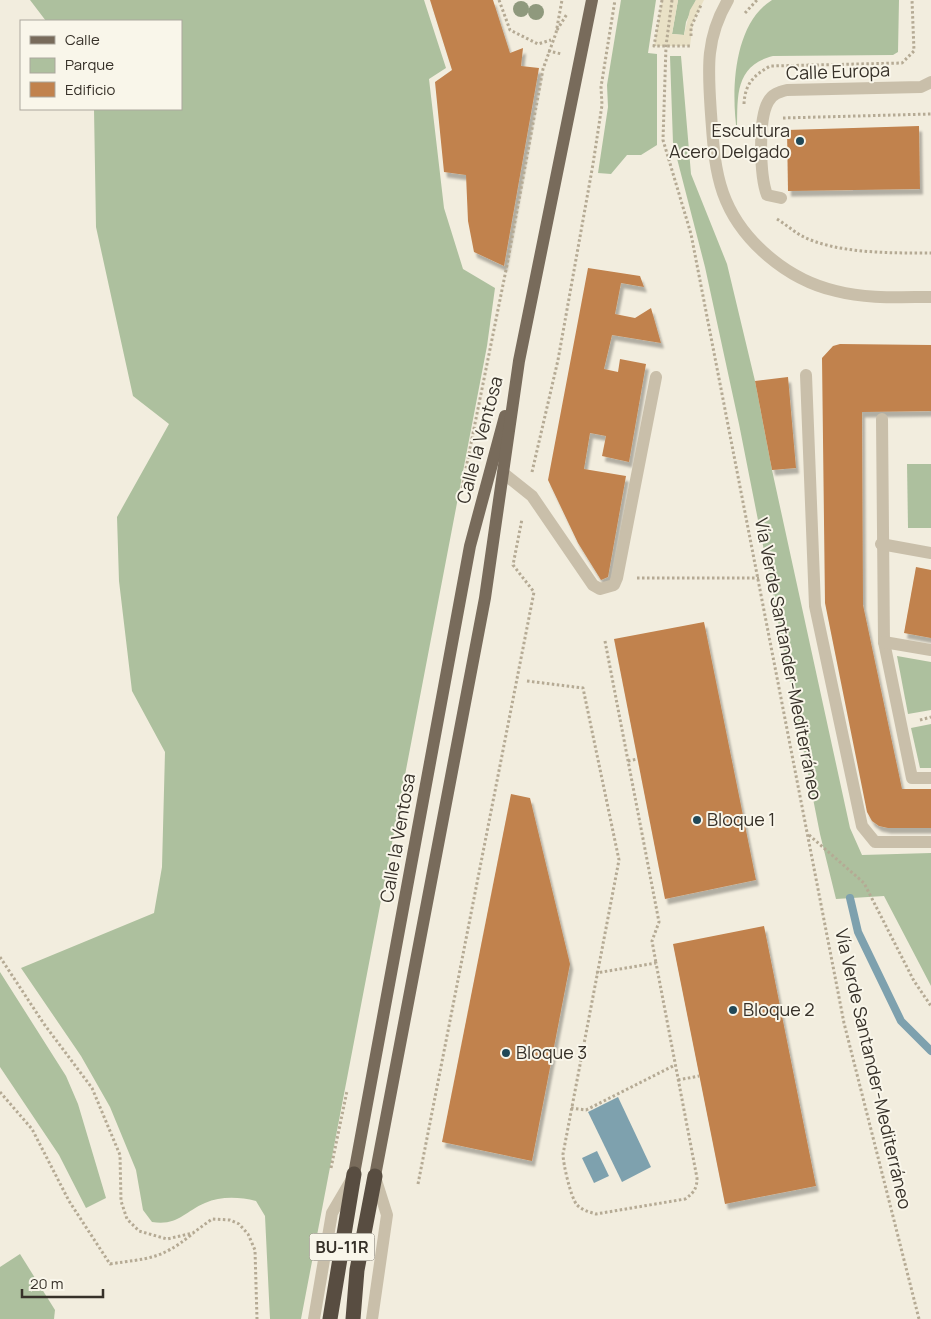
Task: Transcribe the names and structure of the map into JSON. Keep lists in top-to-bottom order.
{
  "streets": {
    "highway": ["BU-11R"],
    "main road": ["Calle la Ventosa"],
    "street": ["Calle Europa"],
    "path": ["Vía Verde Santander-Mediterráneo"]
  },
  "crossings": [
    ["Calle la Ventosa", "BU-11R"]
  ],
  "places": [
    "Escultura Acero Delgado",
    "Bloque 1",
    "Bloque 2",
    "Bloque 3"
  ],
  "legend": ["Calle", "Parque", "Edificio"],
  "scale_bar": "20 m"
}
